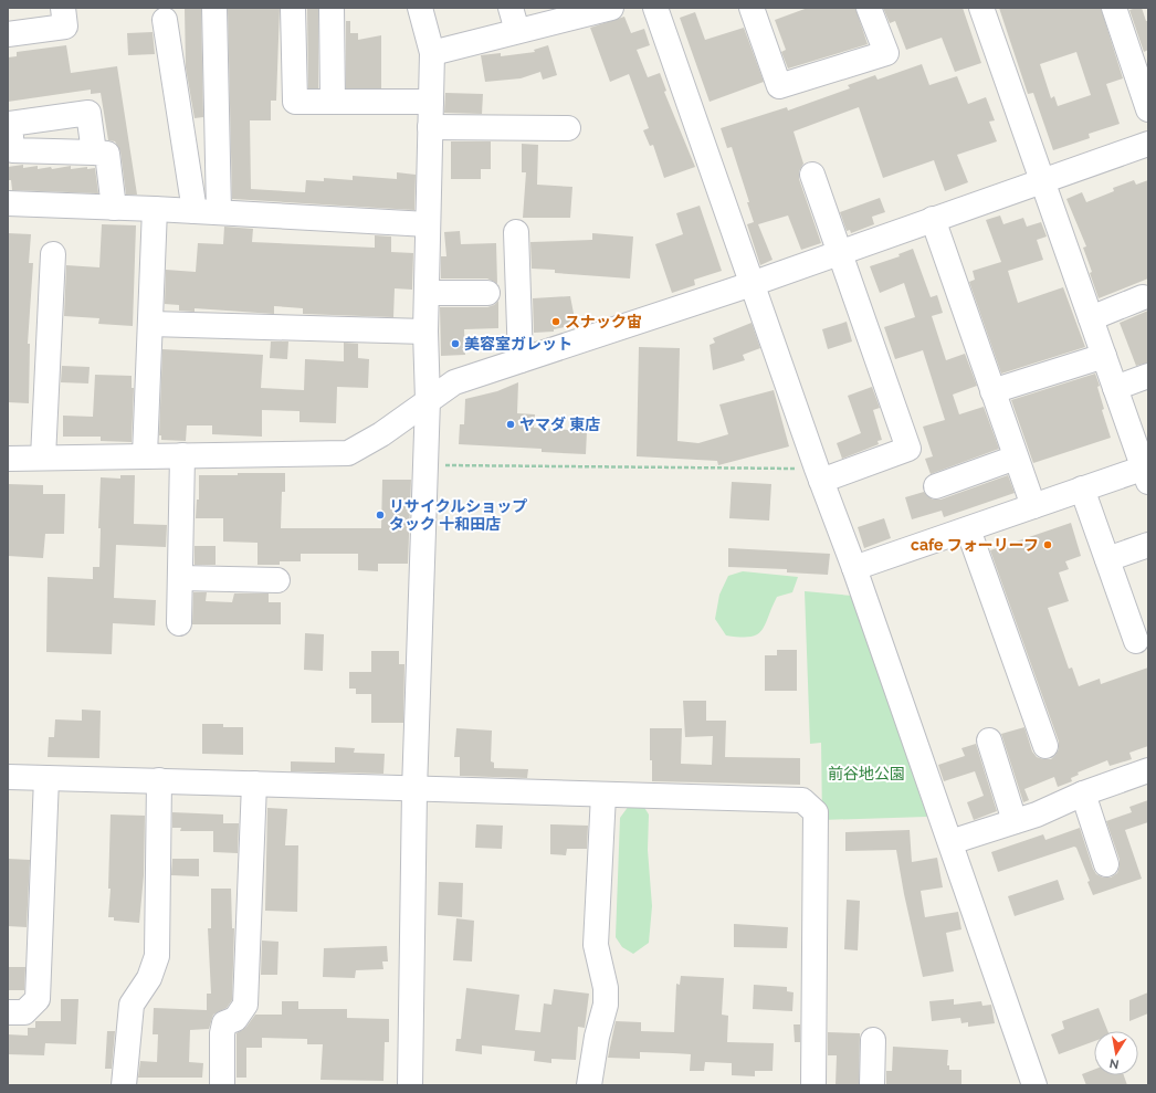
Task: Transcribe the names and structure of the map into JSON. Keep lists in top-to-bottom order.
{
  "parks": ["前谷地公園"],
  "places": [
    "スナック宙",
    "美容室ガレット",
    "ヤマダ 東店",
    "リサイクルショップ タック 十和田店",
    "cafe フォーリーフ"
  ],
  "north": "bottom"
}
